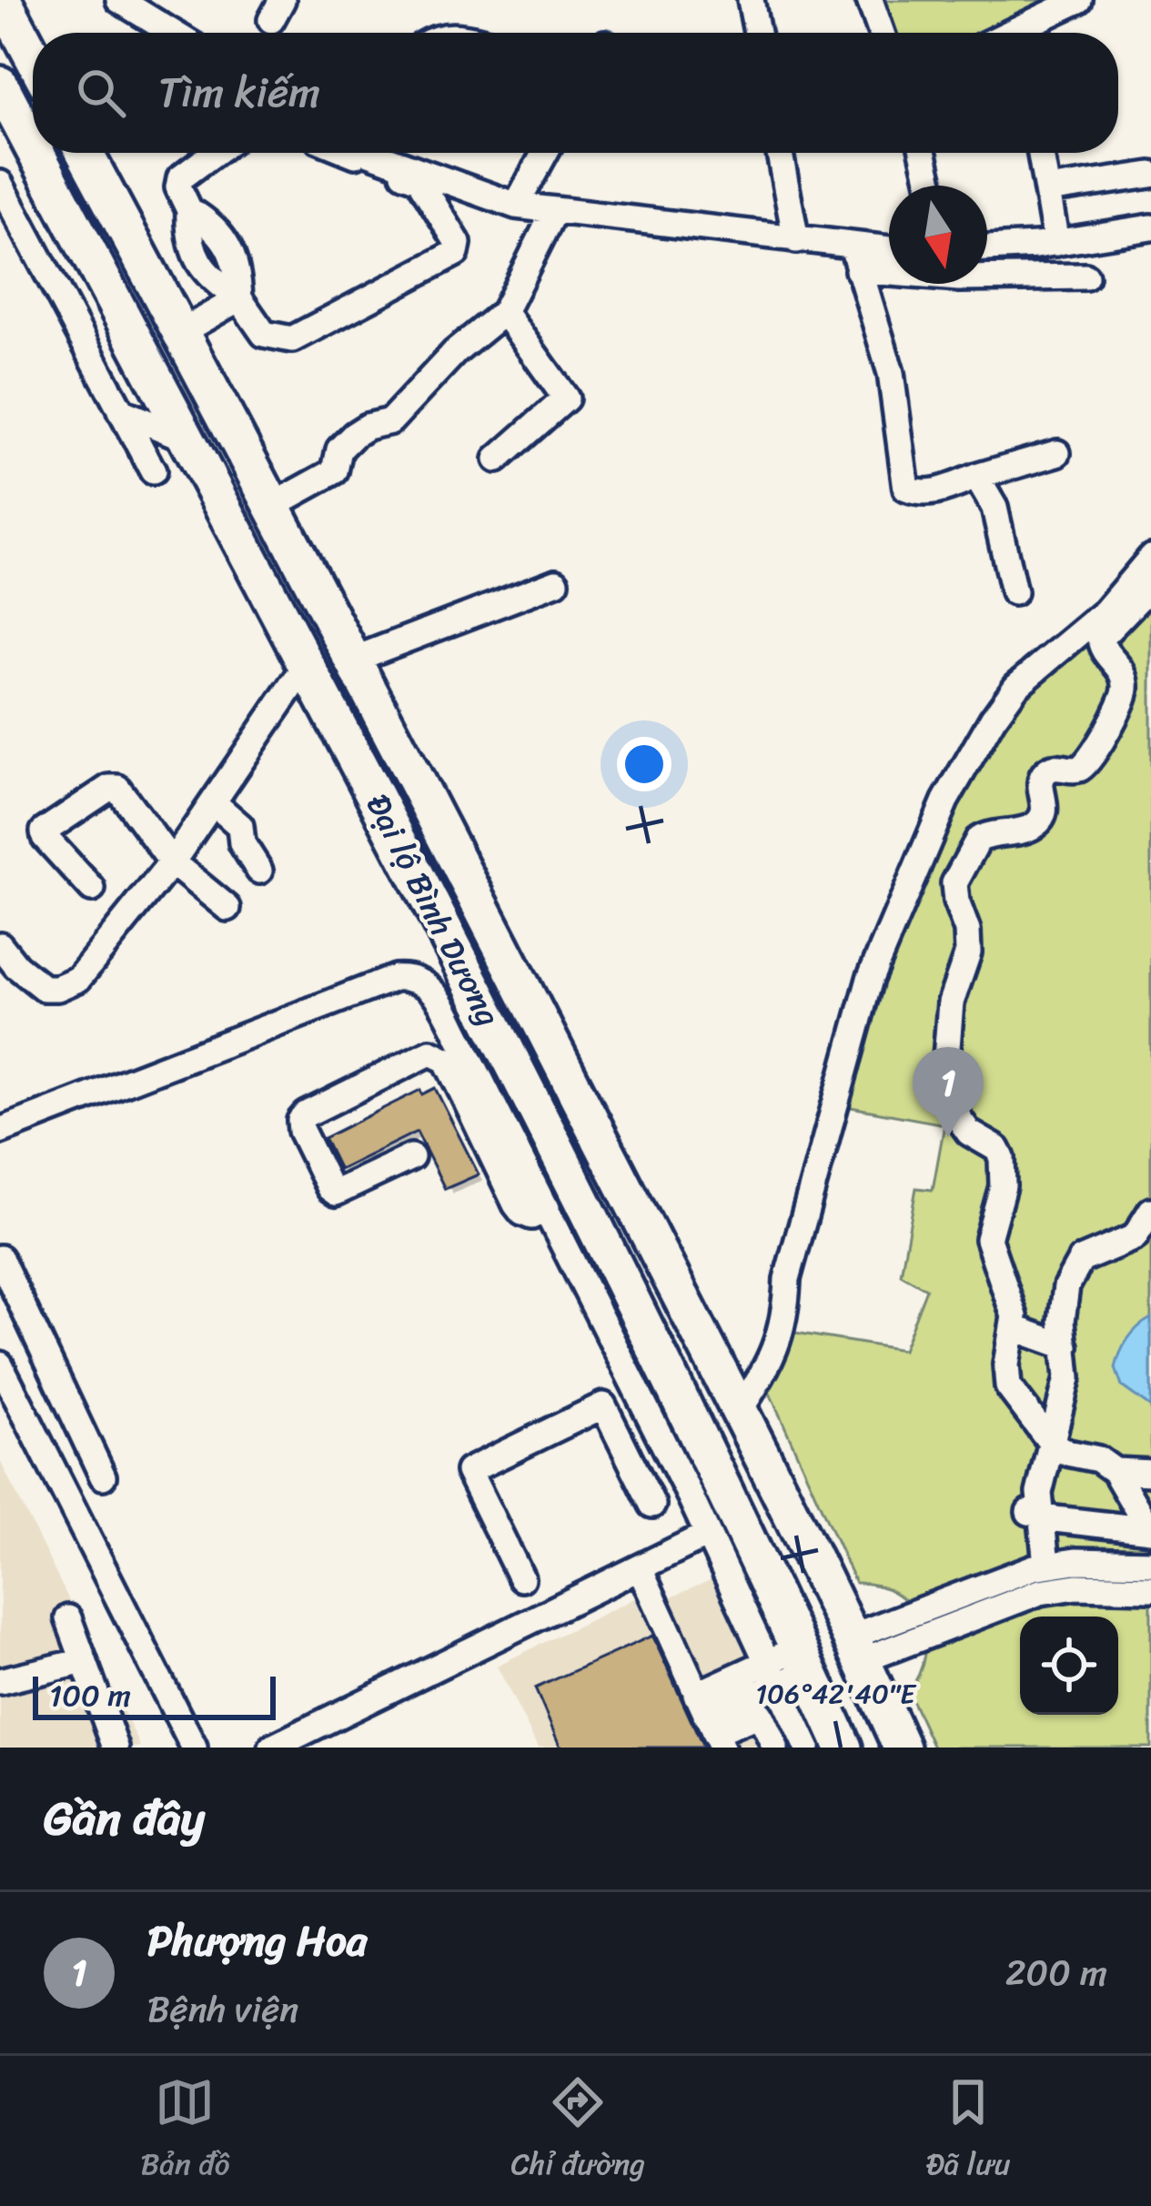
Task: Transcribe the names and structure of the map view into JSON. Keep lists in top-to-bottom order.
{
  "streets": {
    "highway": ["Đại lộ Bình Dương"]
  },
  "scale_bar": "100 m",
  "north": "bottom",
  "page": {
    "search": "Tìm kiếm",
    "pins": "1",
    "scale": "100 m",
    "heading": "Gần đây",
    "list": [
      {
        "mark": "1",
        "name": "Phượng Hoa",
        "note": "Bệnh viện",
        "value": "200 m"
      }
    ],
    "nav": ["Bản đồ", "Chỉ đường", "Đã lưu"]
  },
  "coordinates": ["106°42'40\"E"]
}
